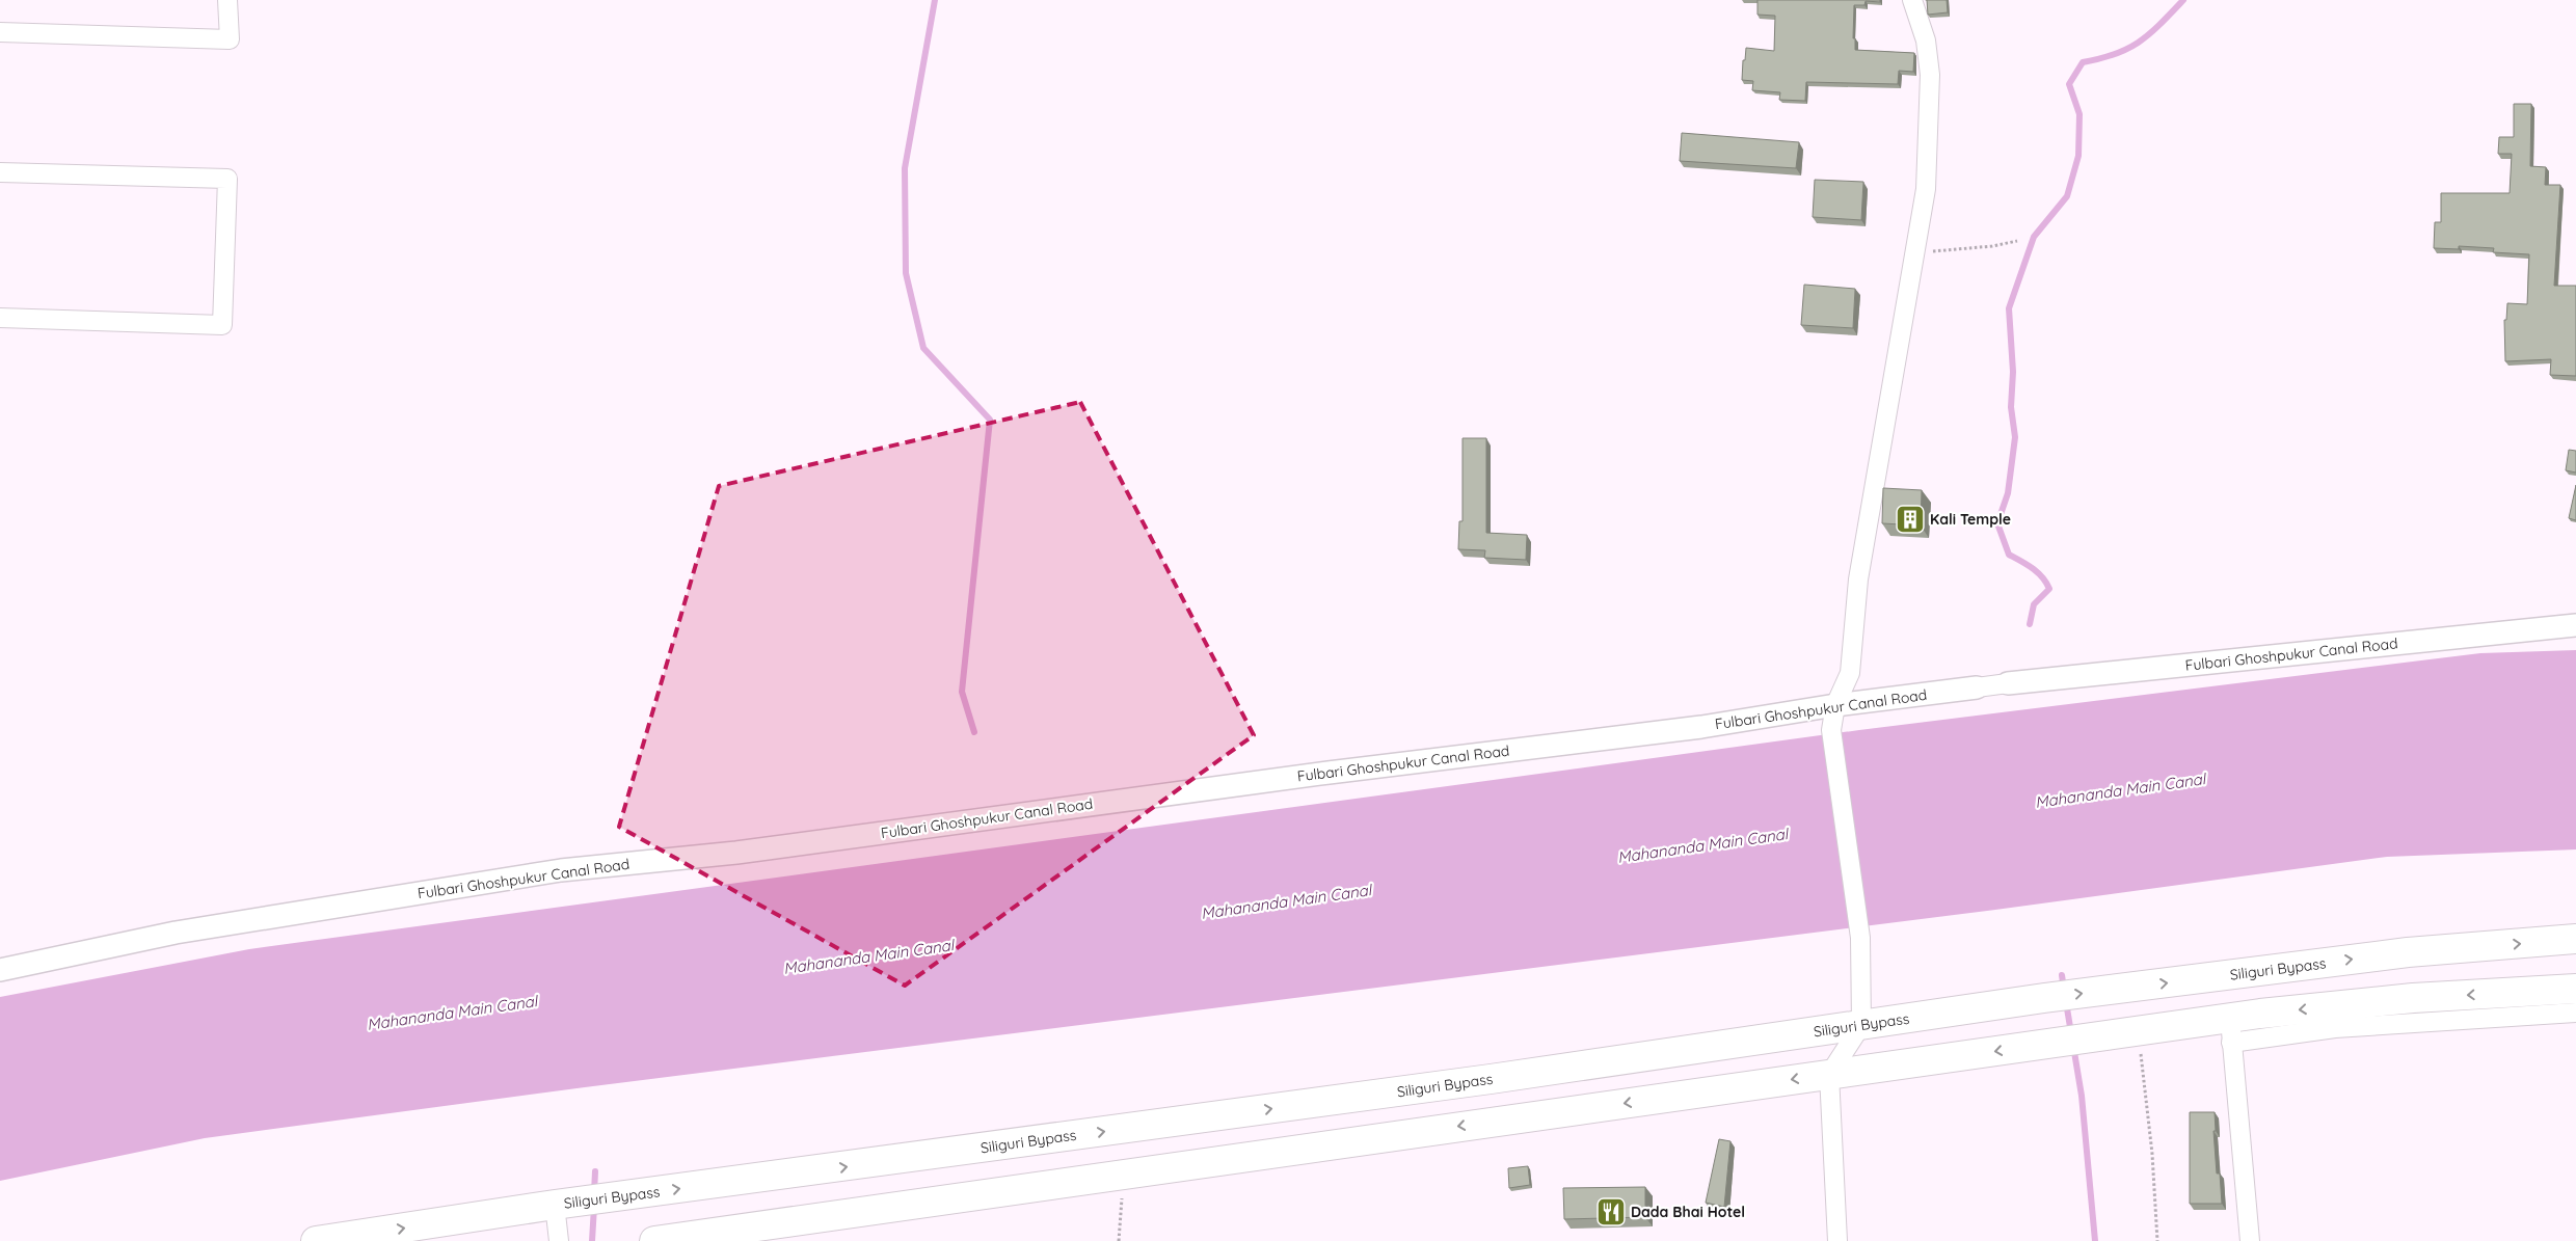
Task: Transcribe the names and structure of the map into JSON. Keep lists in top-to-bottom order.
{
  "streets": {
    "highway": ["Siliguri Bypass"],
    "street": ["Fulbari Ghoshpukur Canal Road"]
  },
  "water": ["Mahananda Main Canal"],
  "places": {
    "building": ["Kali Temple"],
    "restaurant": ["Dada Bhai Hotel"]
  }
}
